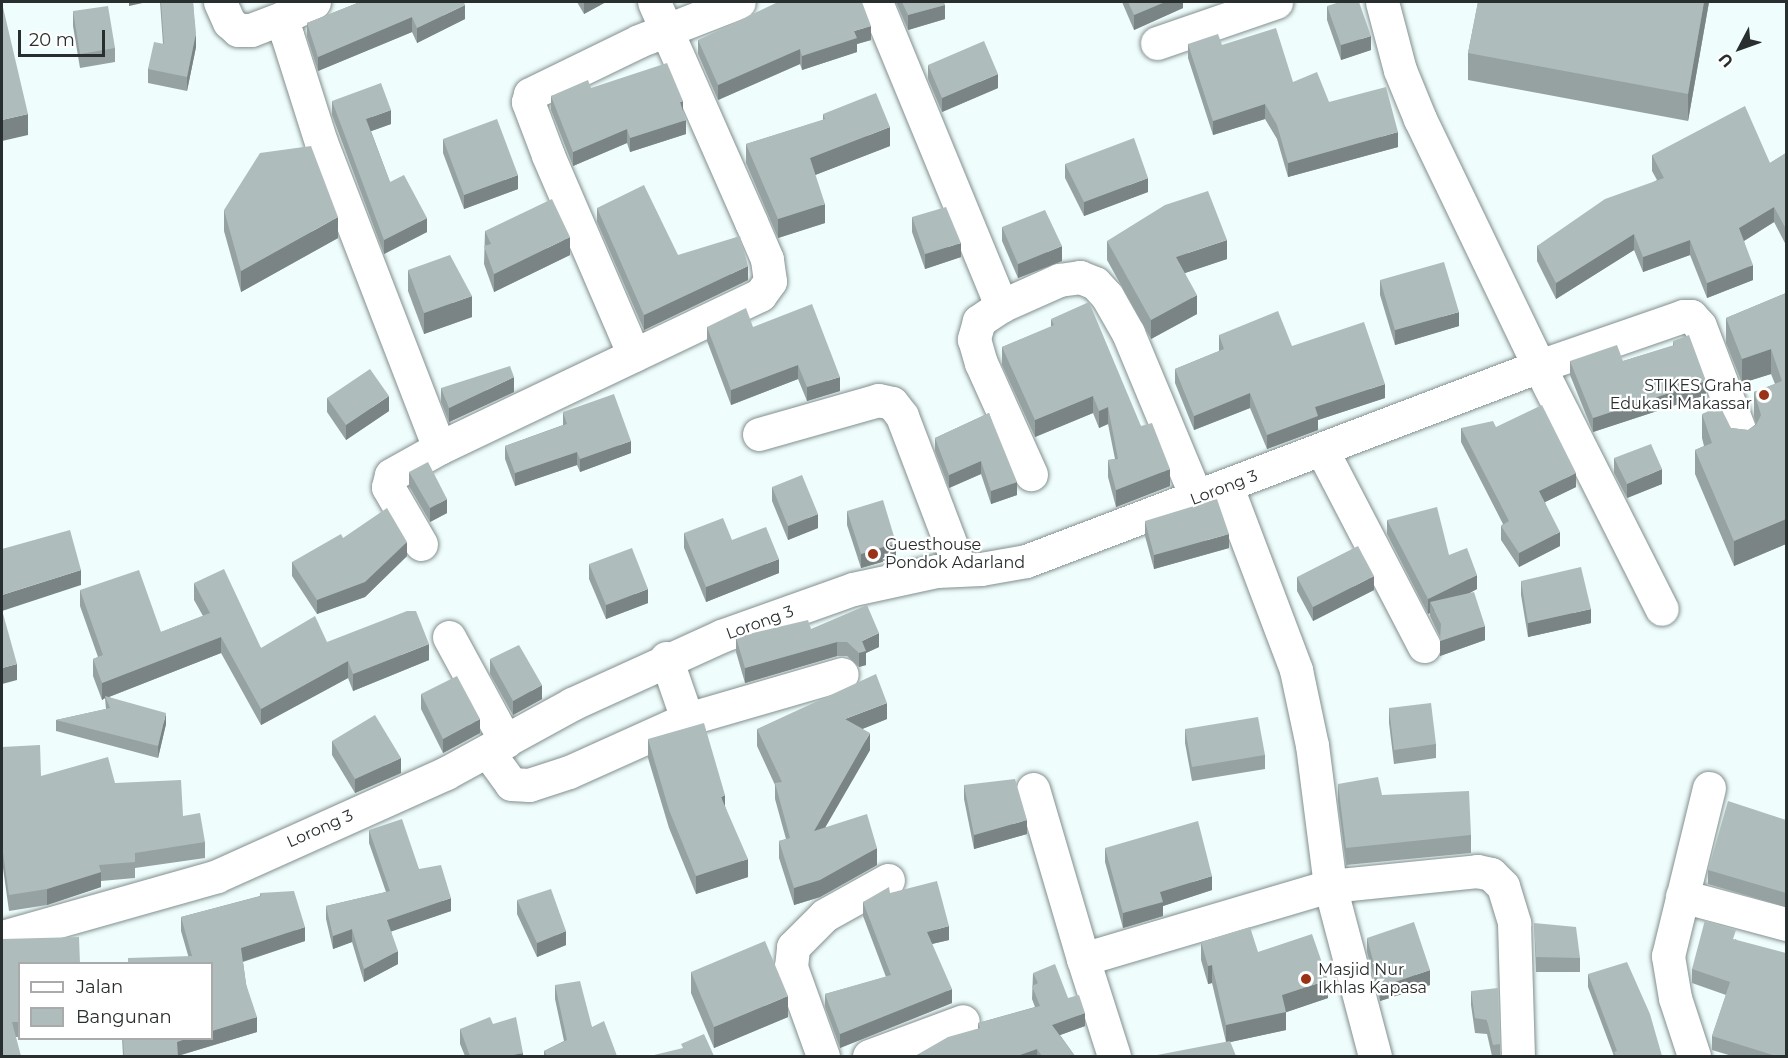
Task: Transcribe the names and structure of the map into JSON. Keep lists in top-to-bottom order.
{
  "streets": {
    "street": ["Lorong 3"]
  },
  "places": ["STIKES Graha Edukasi Makassar", "Guesthouse Pondok Adarland", "Masjid Nur Ikhlas Kapasa"],
  "legend": ["Jalan", "Bangunan"],
  "scale_bar": "20 m",
  "north": "bottom left"
}
